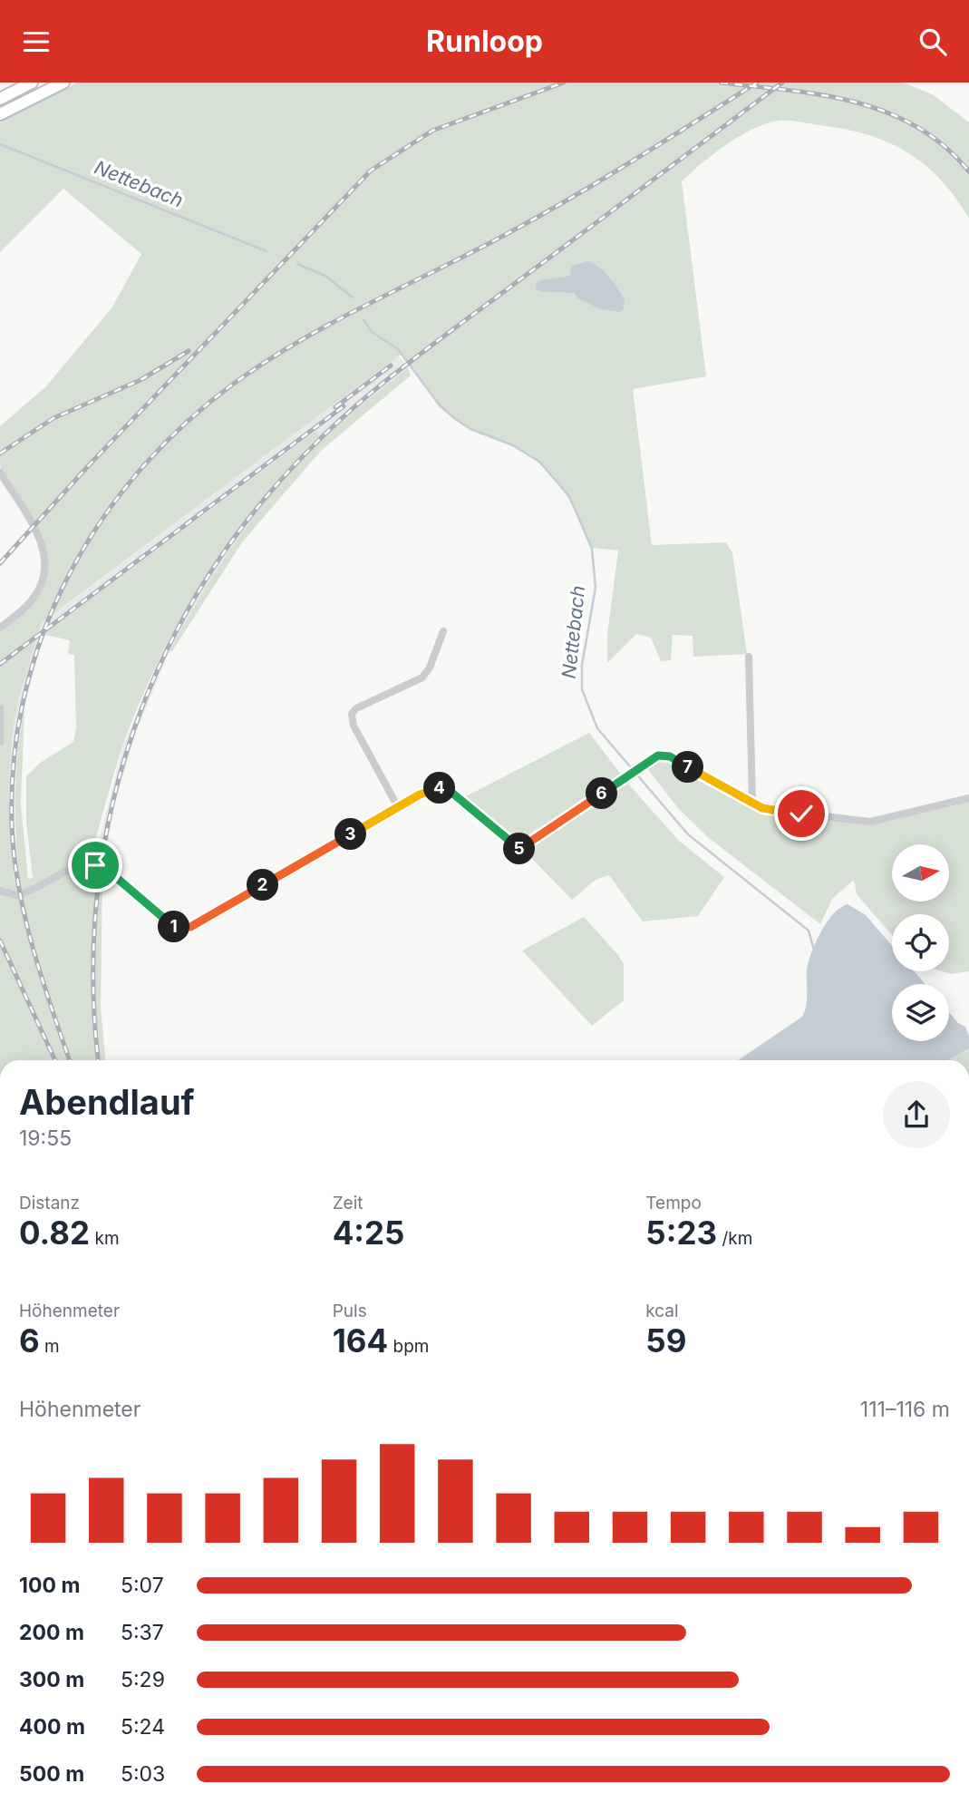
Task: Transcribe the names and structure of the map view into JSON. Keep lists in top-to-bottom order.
{
  "water": ["Nettebach"],
  "north": "right",
  "page": {
    "header": "Runloop",
    "pins": [
      "7",
      "4",
      "6",
      "3",
      "5",
      "2",
      "1"
    ],
    "heading": ["Abendlauf", "19:55"],
    "stats": [
      ["Distanz", "0.82 km"],
      ["Zeit", "4:25"],
      ["Tempo", "5:23 /km"],
      ["Höhenmeter", "6 m"],
      ["Puls", "164 bpm"],
      ["kcal", "59"]
    ],
    "chart": ["Höhenmeter", "111–116 m"],
    "list": [
      {
        "name": "100 m",
        "note": "5:07"
      },
      {
        "name": "200 m",
        "note": "5:37"
      },
      {
        "name": "300 m",
        "note": "5:29"
      },
      {
        "name": "400 m",
        "note": "5:24"
      },
      {
        "name": "500 m",
        "note": "5:03"
      }
    ]
  }
}
